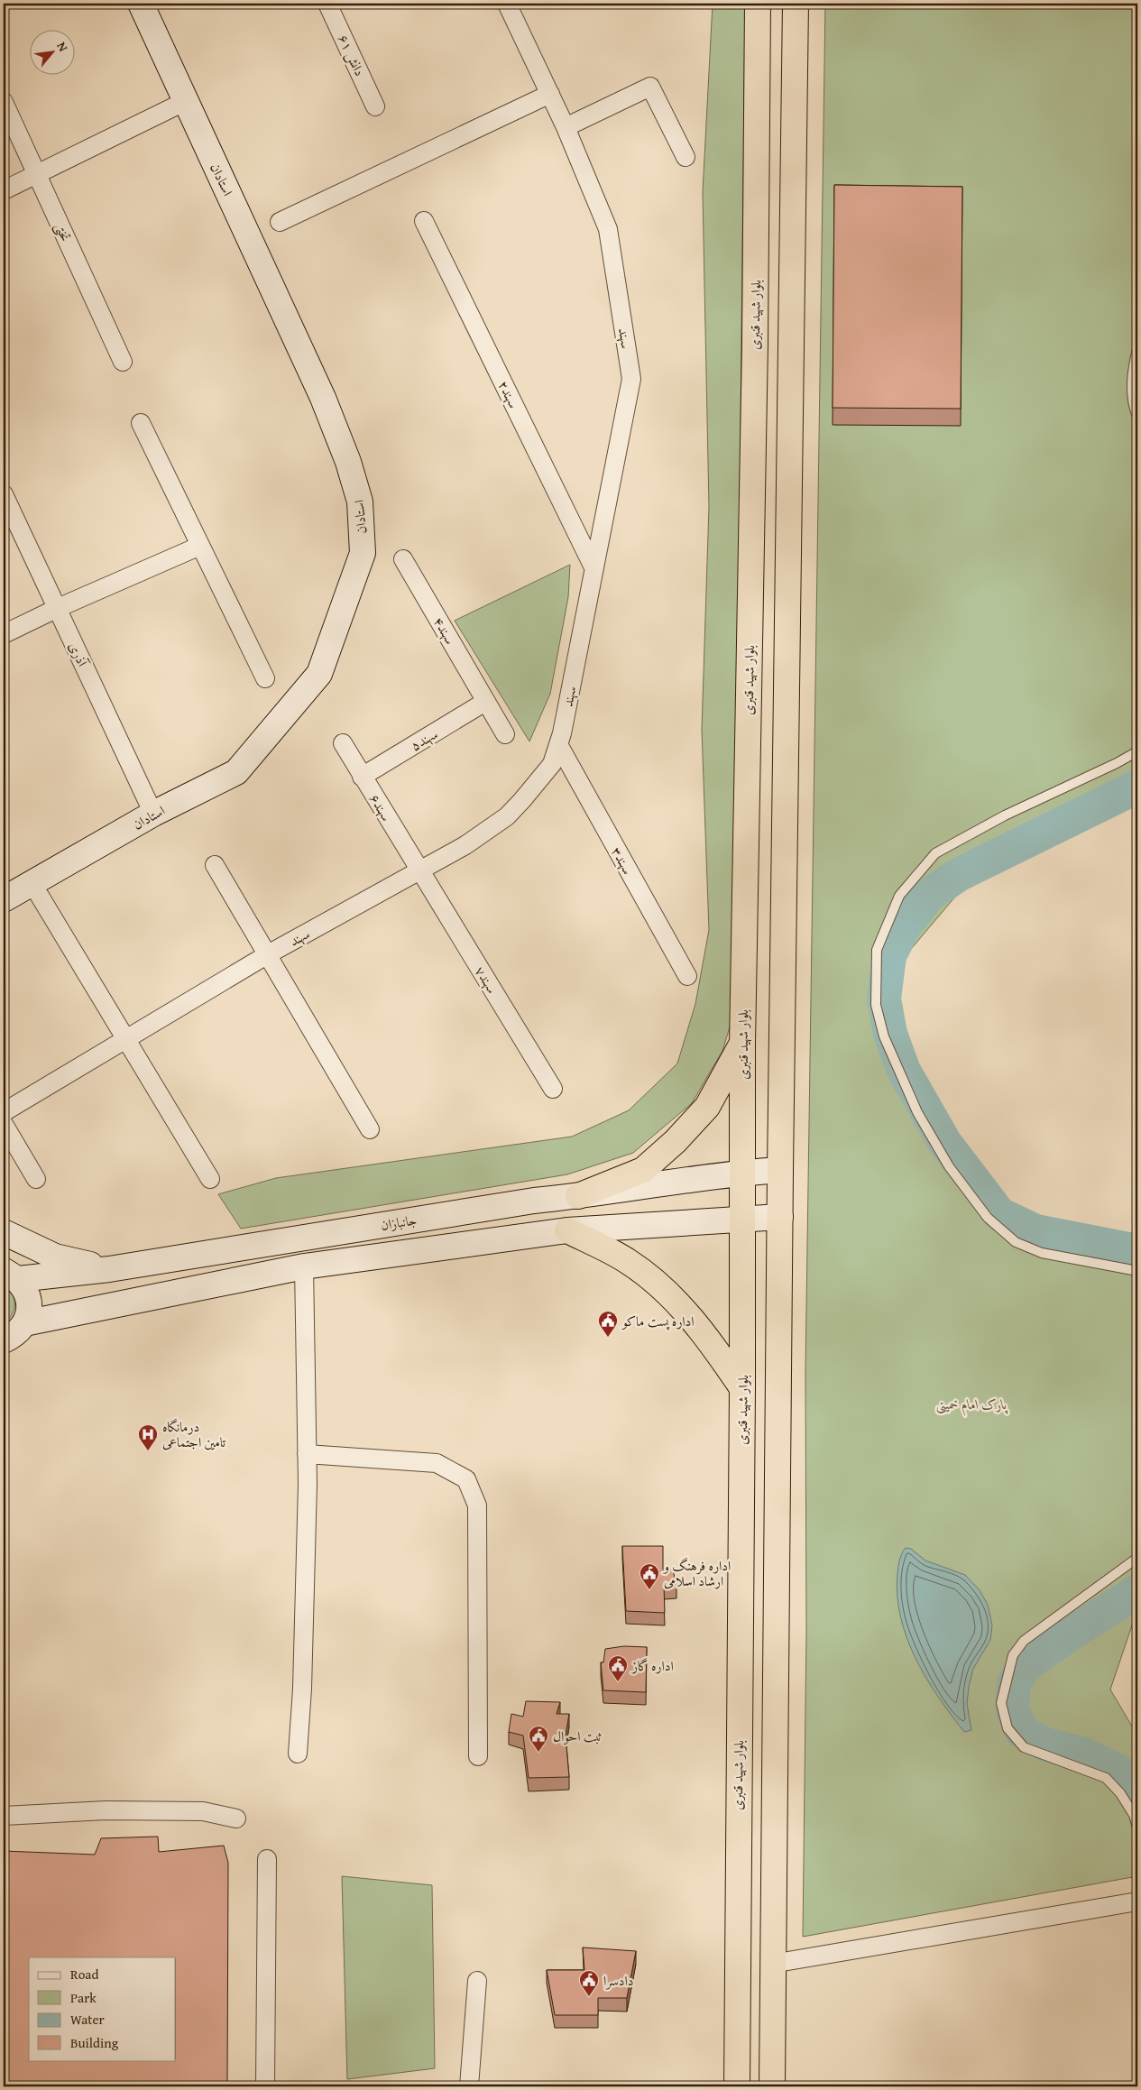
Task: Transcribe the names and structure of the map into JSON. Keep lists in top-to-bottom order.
{
  "streets": {
    "highway": ["بلوار شهید قنبری"],
    "main road": ["استادان", "جانبازان"],
    "street": [
      "دانش ۶۱",
      "تختی",
      "سهند",
      "سهند۲",
      "سهند۴",
      "آذری",
      "سهند۵",
      "سهند۶",
      "سهند۳",
      "سهند۷"
    ]
  },
  "crossings": [
    ["استادان", "آذری"],
    ["بلوار شهید قنبری", "جانبازان"],
    ["سهند", "سهند۲"],
    ["سهند", "سهند۶"],
    ["سهند", "سهند۳"],
    ["سهند", "سهند۷"],
    ["سهند۴", "سهند۵"],
    ["سهند۵", "سهند۶"],
    ["سهند۶", "سهند۷"]
  ],
  "parks": ["پارک امام خمینی"],
  "places": {
    "public building": [
      "اداره پست ماکو",
      "اداره فرهنگ و ارشاد اسلامی",
      "اداره گاز",
      "ثبت احوال",
      "دادسرا"
    ],
    "hospital": ["درمانگاه تامین اجتماعی"]
  },
  "legend": [
    "Road",
    "Park",
    "Water",
    "Building"
  ],
  "north": "top right"
}
